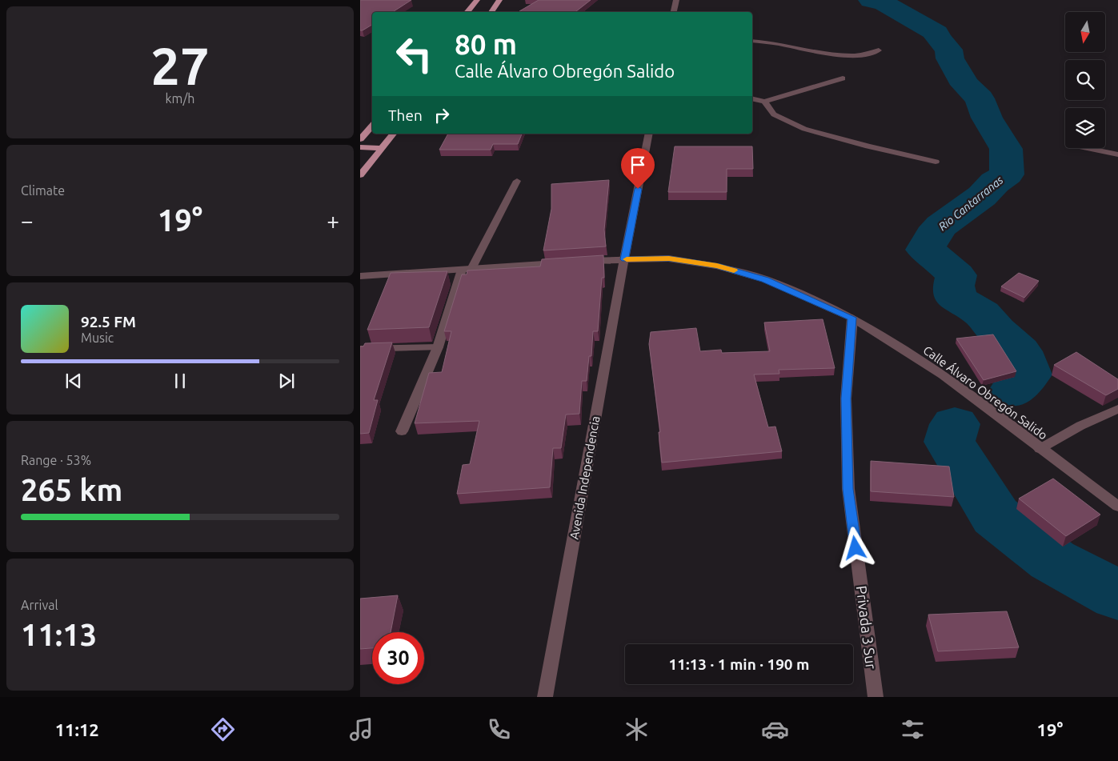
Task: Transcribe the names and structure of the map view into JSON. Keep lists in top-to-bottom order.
{
  "streets": {
    "street": ["Calle Álvaro Obregón Salido", "Avenida Independencia", "Privada 3 Sur"]
  },
  "crossings": [
    ["Calle Álvaro Obregón Salido", "Avenida Independencia"],
    ["Calle Álvaro Obregón Salido", "Privada 3 Sur"]
  ],
  "water": ["Rio Cantarranas"],
  "north": "bottom",
  "page": {
    "tile": [
      ["27", "km/h"],
      "Climate",
      ["Range · 53%", "265 km"],
      ["Arrival", "11:13"]
    ],
    "turn": ["80 m", "Calle Álvaro Obregón Salido"],
    "then": "Then",
    "heat": ["−", "19°", "+"],
    "song": ["92.5 FM", "Music"],
    "limit": "30",
    "trip": "11:13 · 1 min · 190 m",
    "tabs": ["11:12", "19°"]
  }
}
